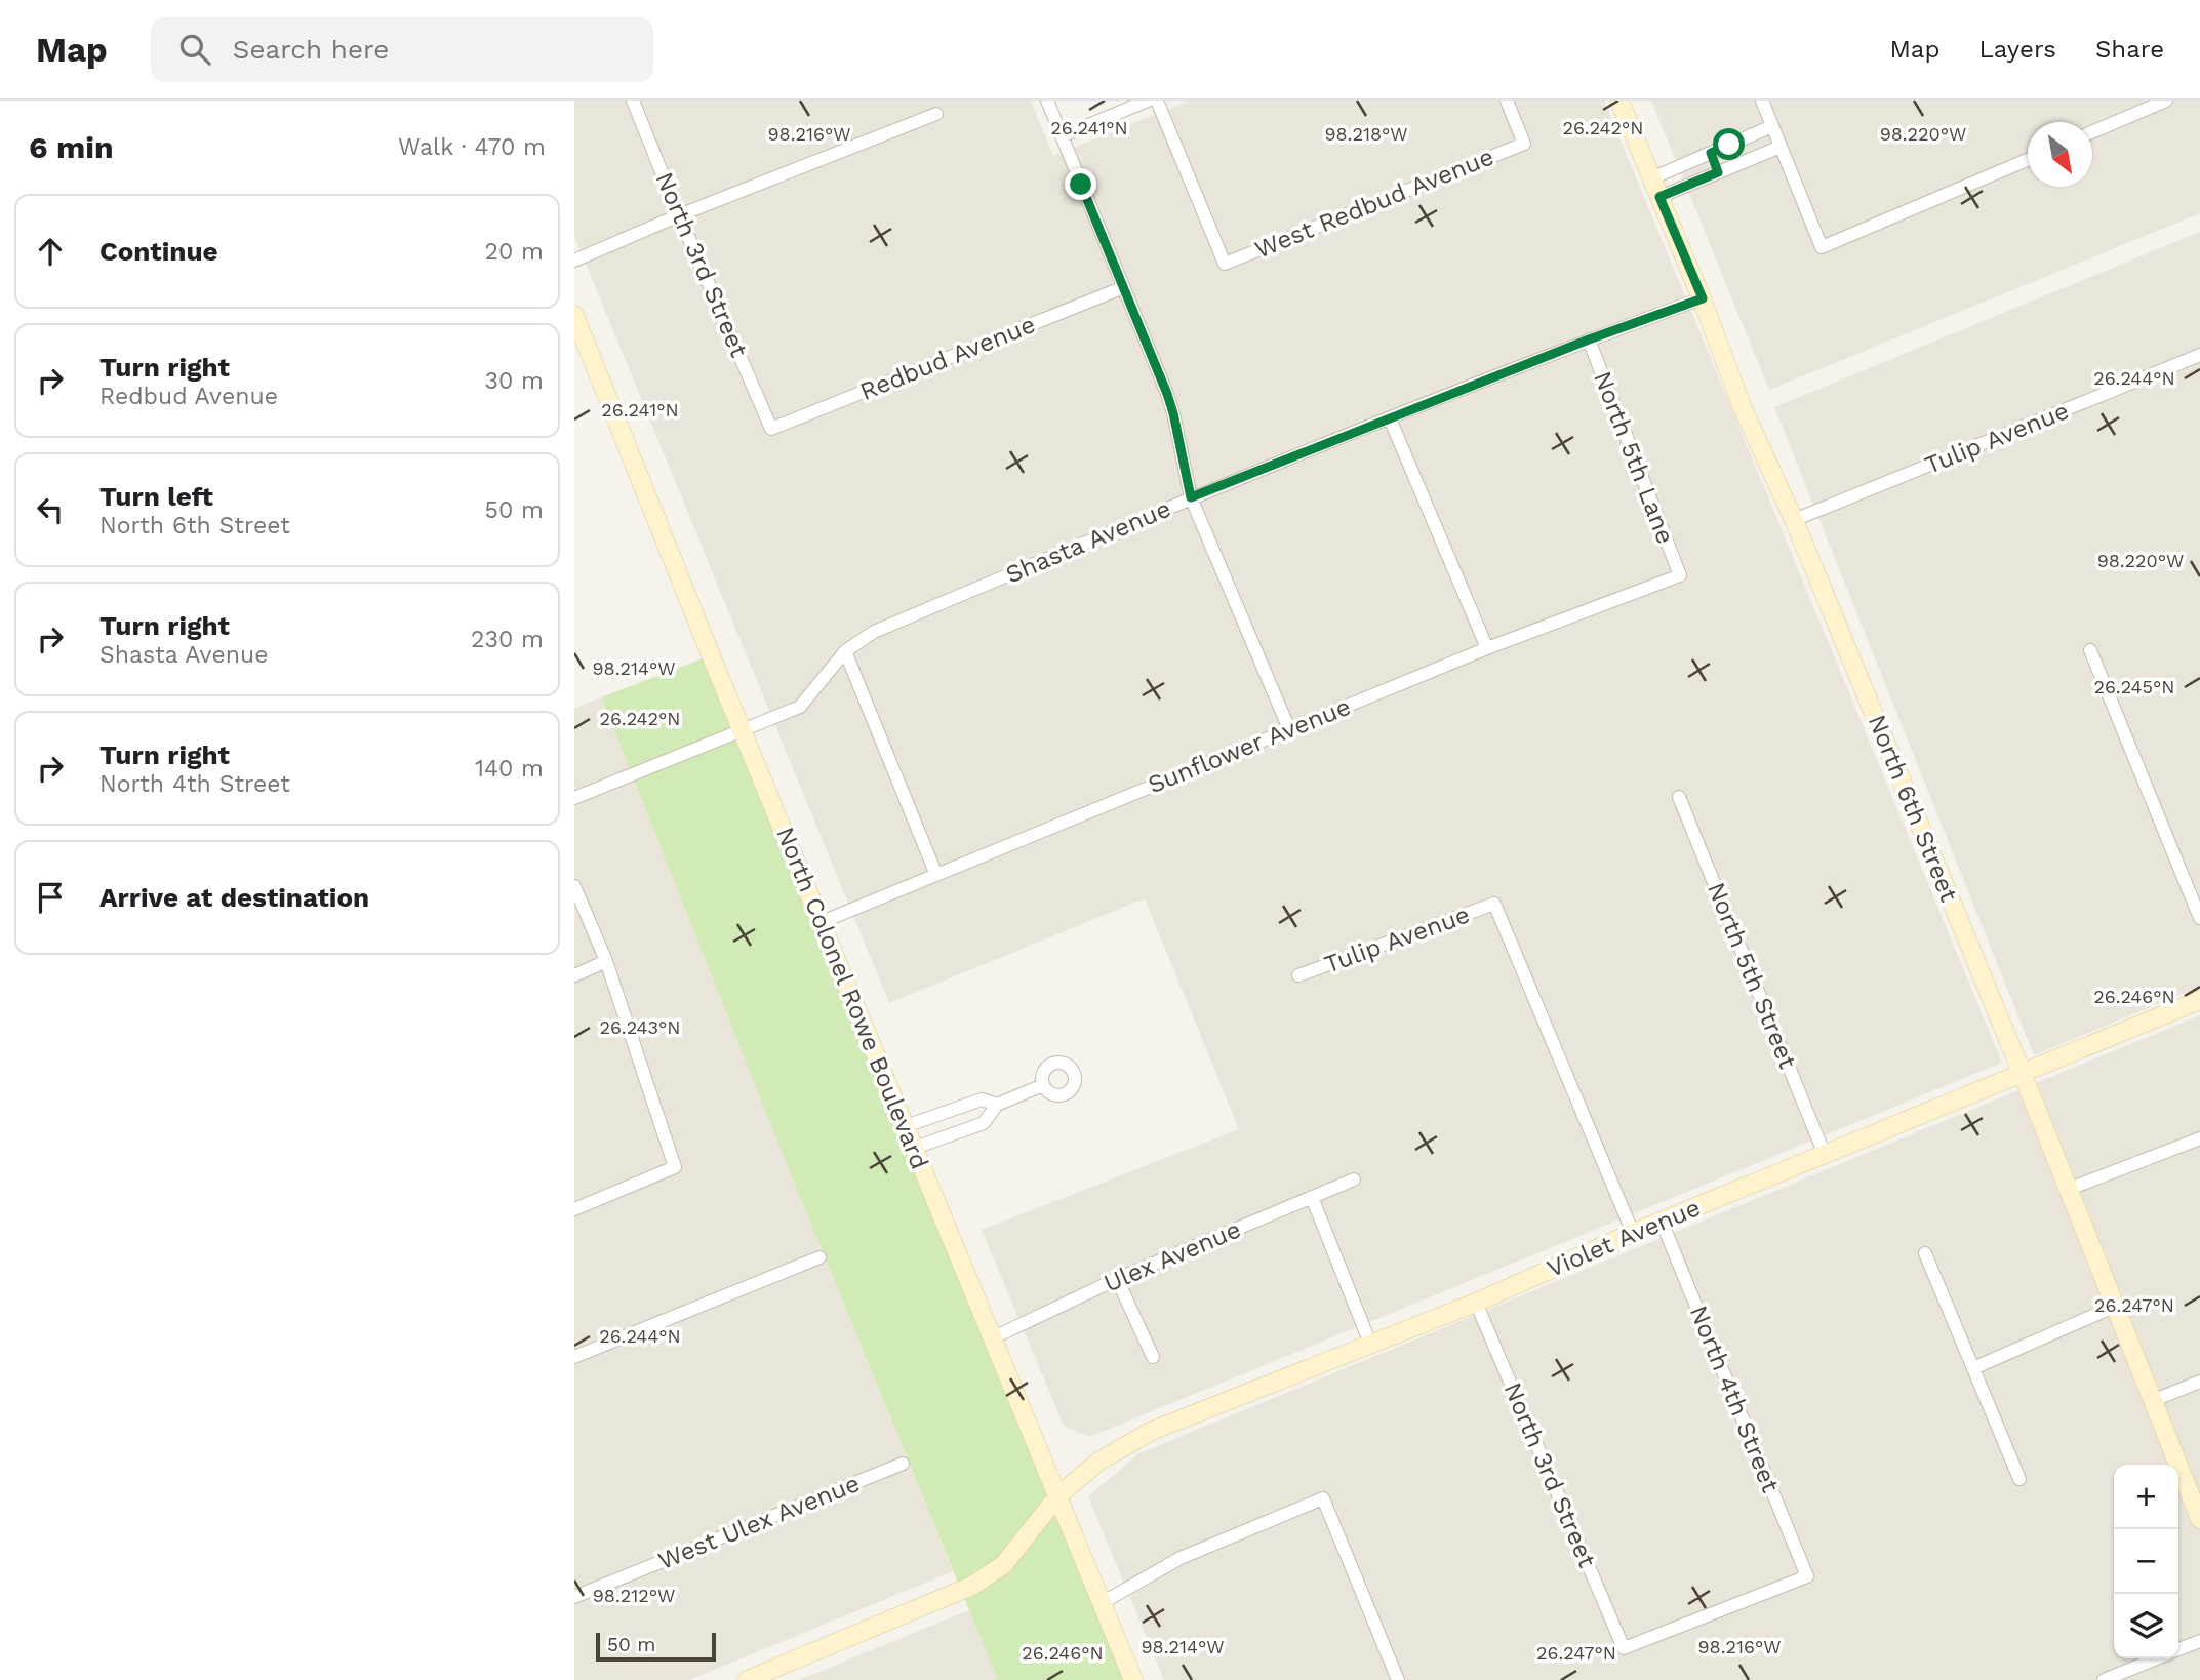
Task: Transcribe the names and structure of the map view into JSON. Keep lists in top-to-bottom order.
{
  "streets": {
    "street": [
      "West Redbud Avenue",
      "North 3rd Street",
      "Redbud Avenue",
      "Tulip Avenue",
      "North 5th Lane",
      "Shasta Avenue",
      "Sunflower Avenue",
      "North 6th Street",
      "North 5th Street",
      "North Colonel Rowe Boulevard",
      "Violet Avenue",
      "Ulex Avenue",
      "North 4th Street",
      "West Ulex Avenue"
    ]
  },
  "crossings": [
    ["North 3rd Street", "Redbud Avenue"],
    ["North 3rd Street", "Violet Avenue"],
    ["North 3rd Street", "North 4th Street"],
    ["Tulip Avenue", "North 6th Street"],
    ["Tulip Avenue", "Violet Avenue"],
    ["North 5th Lane", "Shasta Avenue"],
    ["North 5th Lane", "Sunflower Avenue"],
    ["Shasta Avenue", "North 6th Street"],
    ["Shasta Avenue", "North Colonel Rowe Boulevard"],
    ["Sunflower Avenue", "North Colonel Rowe Boulevard"],
    ["North 6th Street", "Violet Avenue"],
    ["North 5th Street", "Violet Avenue"],
    ["North Colonel Rowe Boulevard", "Violet Avenue"],
    ["North Colonel Rowe Boulevard", "Ulex Avenue"],
    ["Violet Avenue", "North 4th Street"]
  ],
  "scale_bar": "50 m",
  "north": "bottom right",
  "page": {
    "header": "Map",
    "search": "Search here",
    "nav": ["Map", "Layers", "Share"],
    "heading": ["6 min", "Walk · 470 m"],
    "list": [
      ["Continue", "20 m"],
      ["Turn right", "Redbud Avenue", "30 m"],
      ["Turn left", "North 6th Street", "50 m"],
      ["Turn right", "Shasta Avenue", "230 m"],
      ["Turn right", "North 4th Street", "140 m"],
      "Arrive at destination"
    ],
    "map_buttons": ["+", "−"],
    "scale": "50 m"
  },
  "coordinates": [
    "26.241°N",
    "26.242°N",
    "98.216°W",
    "98.218°W",
    "98.220°W",
    "26.244°N",
    "98.214°W",
    "26.245°N",
    "26.246°N",
    "26.243°N",
    "26.247°N",
    "98.212°W"
  ]
}
